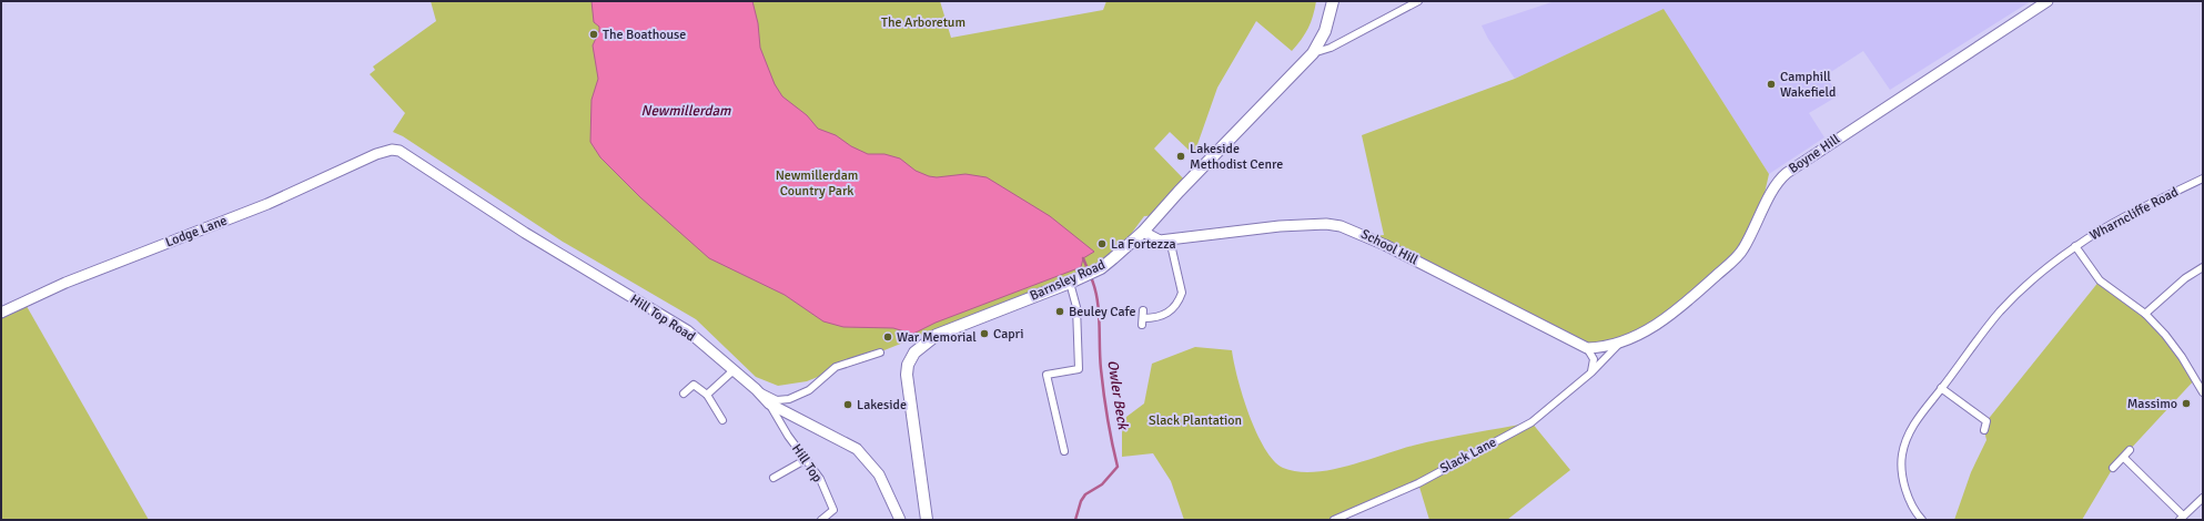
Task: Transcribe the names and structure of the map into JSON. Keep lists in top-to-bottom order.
{
  "streets": {
    "main road": ["Barnsley Road"],
    "street": [
      "Boyne Hill",
      "Wharncliffe Road",
      "Lodge Lane",
      "School Hill",
      "Hill Top Road",
      "Slack Lane",
      "Hill Top"
    ]
  },
  "crossings": [
    ["Boyne Hill", "Slack Lane"],
    ["Lodge Lane", "Hill Top Road"],
    ["School Hill", "Barnsley Road"],
    ["Hill Top Road", "Hill Top"]
  ],
  "water": ["Newmillerdam", "Owler Beck"],
  "parks": ["The Arboretum", "Newmillerdam Country Park", "Slack Plantation"],
  "places": [
    "The Boathouse",
    "Camphill Wakefield",
    "Lakeside Methodist Cenre",
    "La Fortezza",
    "Beuley Cafe",
    "Capri",
    "War Memorial",
    "Massimo",
    "Lakeside"
  ]
}
